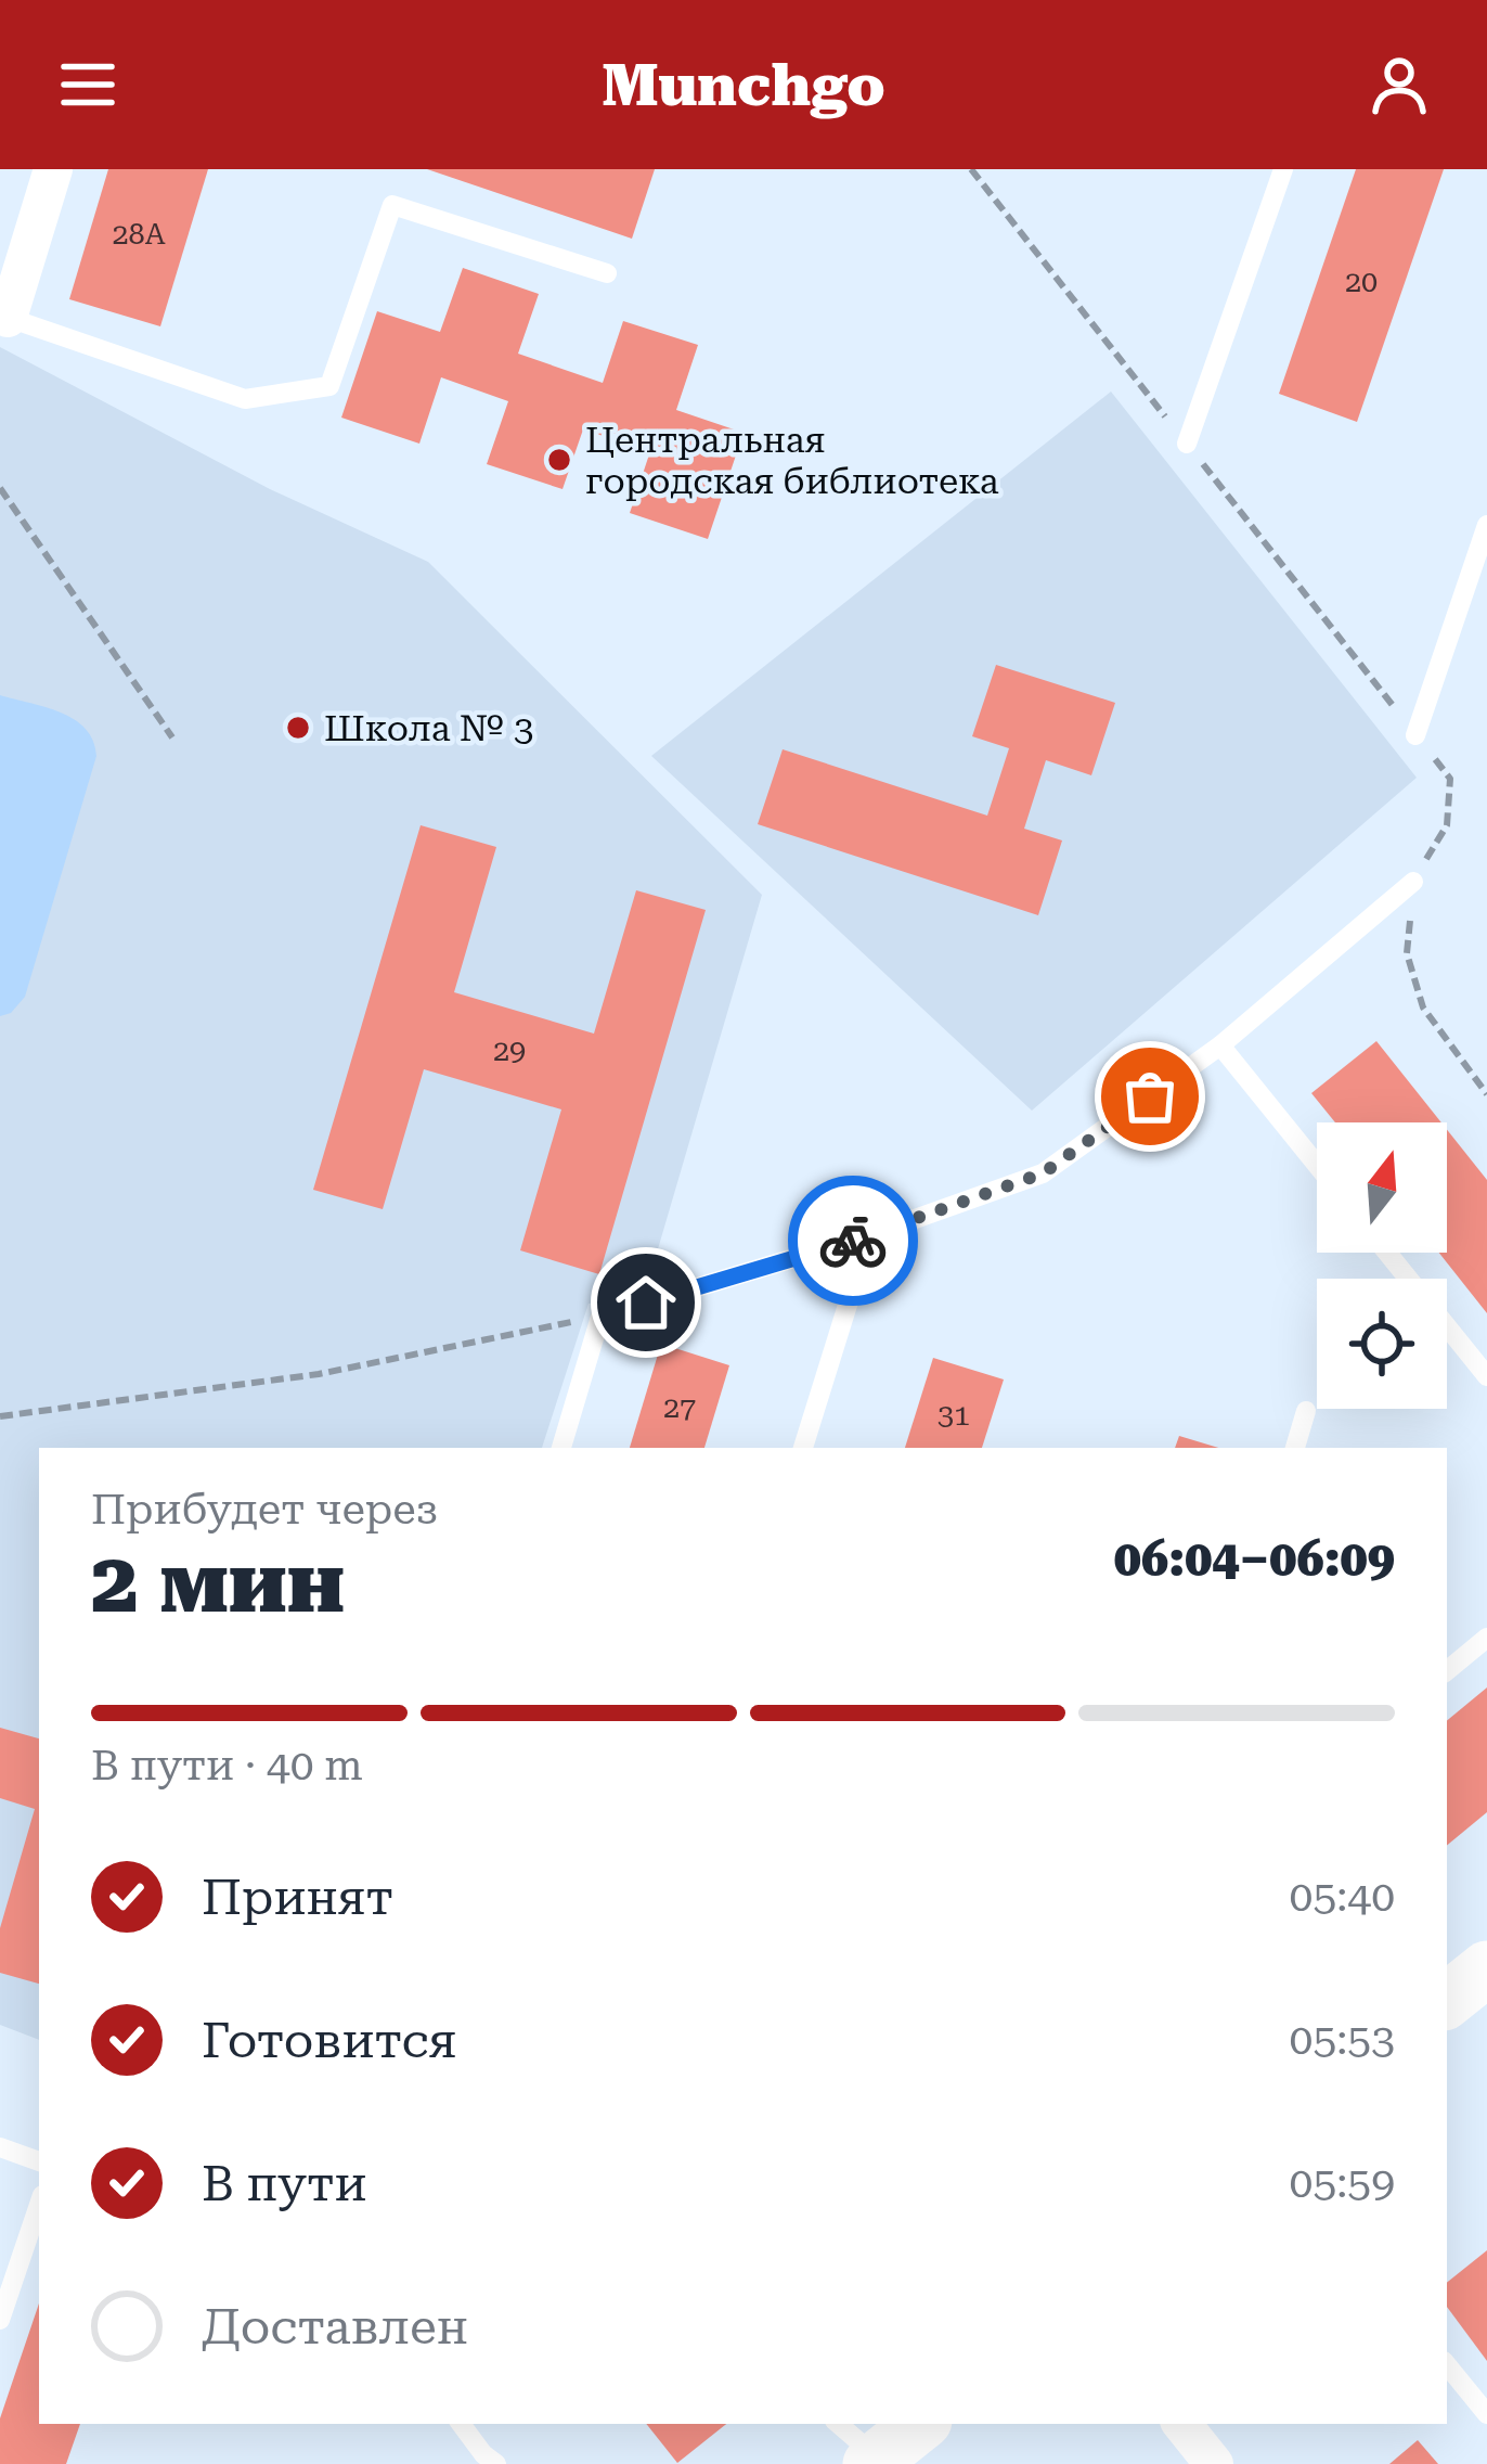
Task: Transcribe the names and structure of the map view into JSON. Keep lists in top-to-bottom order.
{
  "places": ["Центральная городская библиотека", "Школа № 3"],
  "house_numbers": [
    "28А",
    "20",
    "29",
    "27",
    "31"
  ],
  "north": "top",
  "page": {
    "header": "Munchgo",
    "heading": ["2 мин", "Прибудет через", "06:04–06:09"],
    "bar": "В пути · 40 m",
    "list": [
      ["Принят", "05:40"],
      ["Готовится", "05:53"],
      ["В пути", "05:59"],
      "Доставлен"
    ]
  }
}
